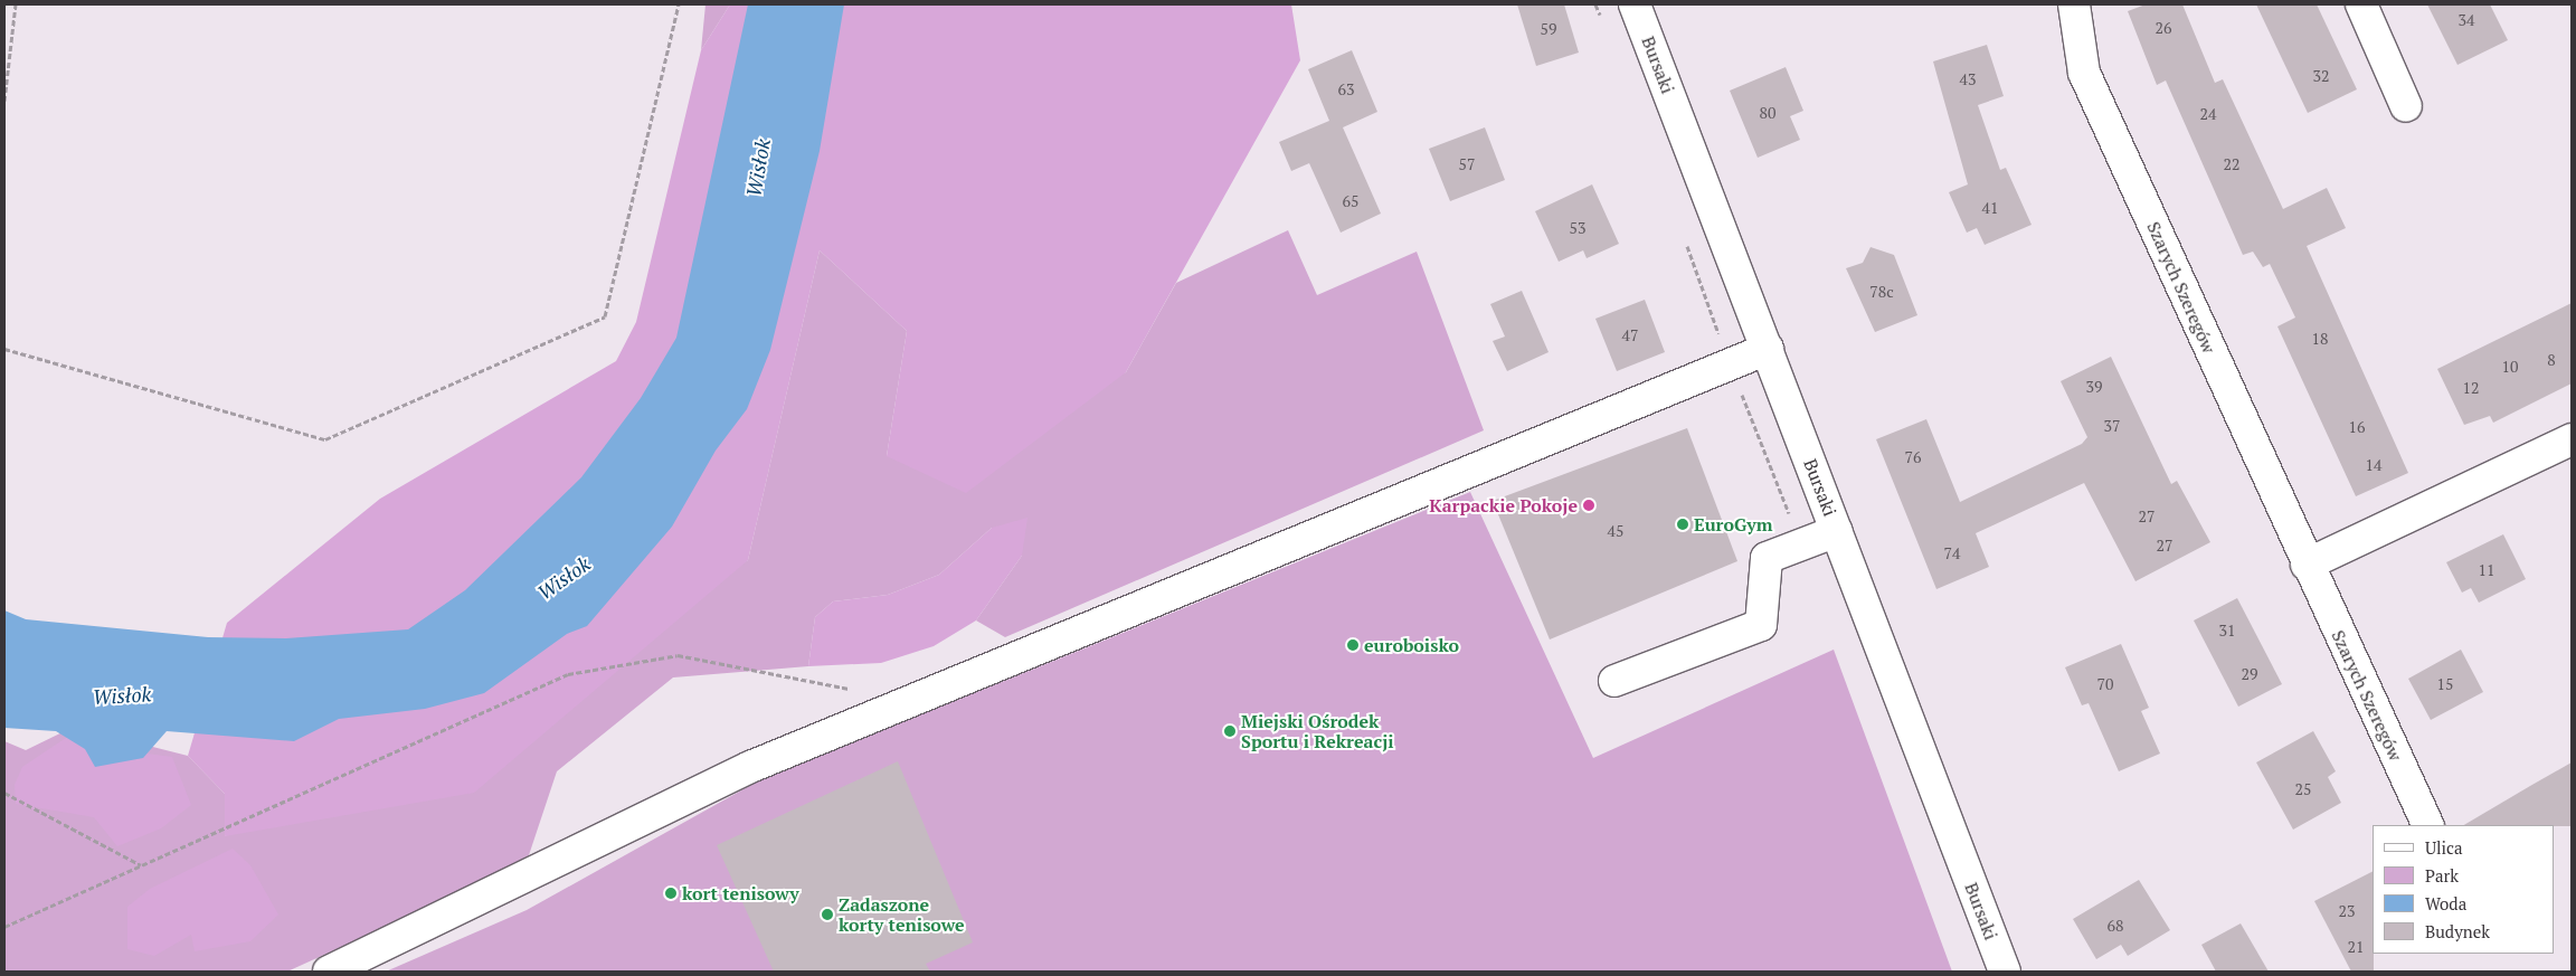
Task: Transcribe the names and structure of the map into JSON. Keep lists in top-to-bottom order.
{
  "streets": {
    "street": ["Bursaki", "Szarych Szeregów"]
  },
  "water": ["Wisłok"],
  "places": [
    "Karpackie Pokoje",
    "EuroGym",
    "euroboisko",
    "Miejski Ośrodek Sportu i Rekreacji",
    "kort tenisowy",
    "Zadaszone korty tenisowe"
  ],
  "house_numbers": [
    "34",
    "26",
    "59",
    "32",
    "43",
    "63",
    "80",
    "24",
    "57",
    "22",
    "65",
    "41",
    "53",
    "78c",
    "47",
    "18",
    "8",
    "10",
    "39",
    "12",
    "37",
    "16",
    "76",
    "14",
    "27",
    "45",
    "27",
    "74",
    "11",
    "31",
    "29",
    "70",
    "15",
    "25",
    "23",
    "68",
    "21"
  ],
  "legend": [
    "Ulica",
    "Park",
    "Woda",
    "Budynek"
  ]
}
